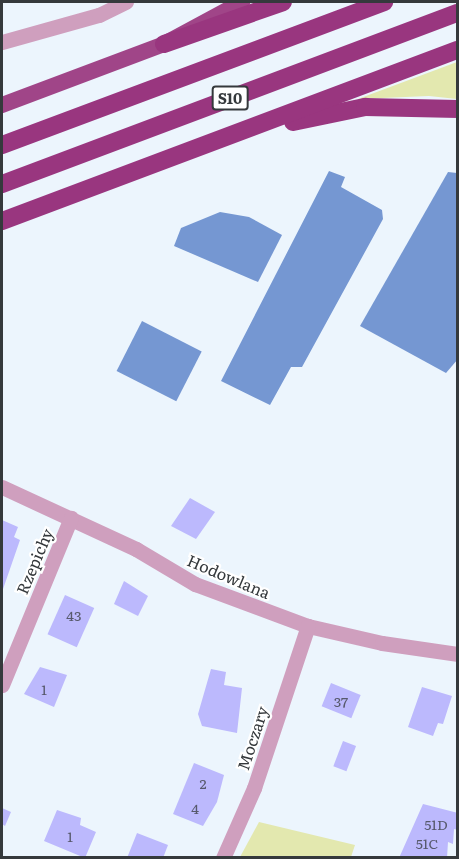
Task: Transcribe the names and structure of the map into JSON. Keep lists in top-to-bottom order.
{
  "streets": {
    "highway": ["S10"],
    "street": ["Rzepichy", "Hodowlana", "Moczary"]
  },
  "crossings": [
    ["Rzepichy", "Hodowlana"],
    ["Hodowlana", "Moczary"]
  ],
  "house_numbers": [
    "43",
    "1",
    "37",
    "2",
    "4",
    "51D",
    "1",
    "51C"
  ]
}
